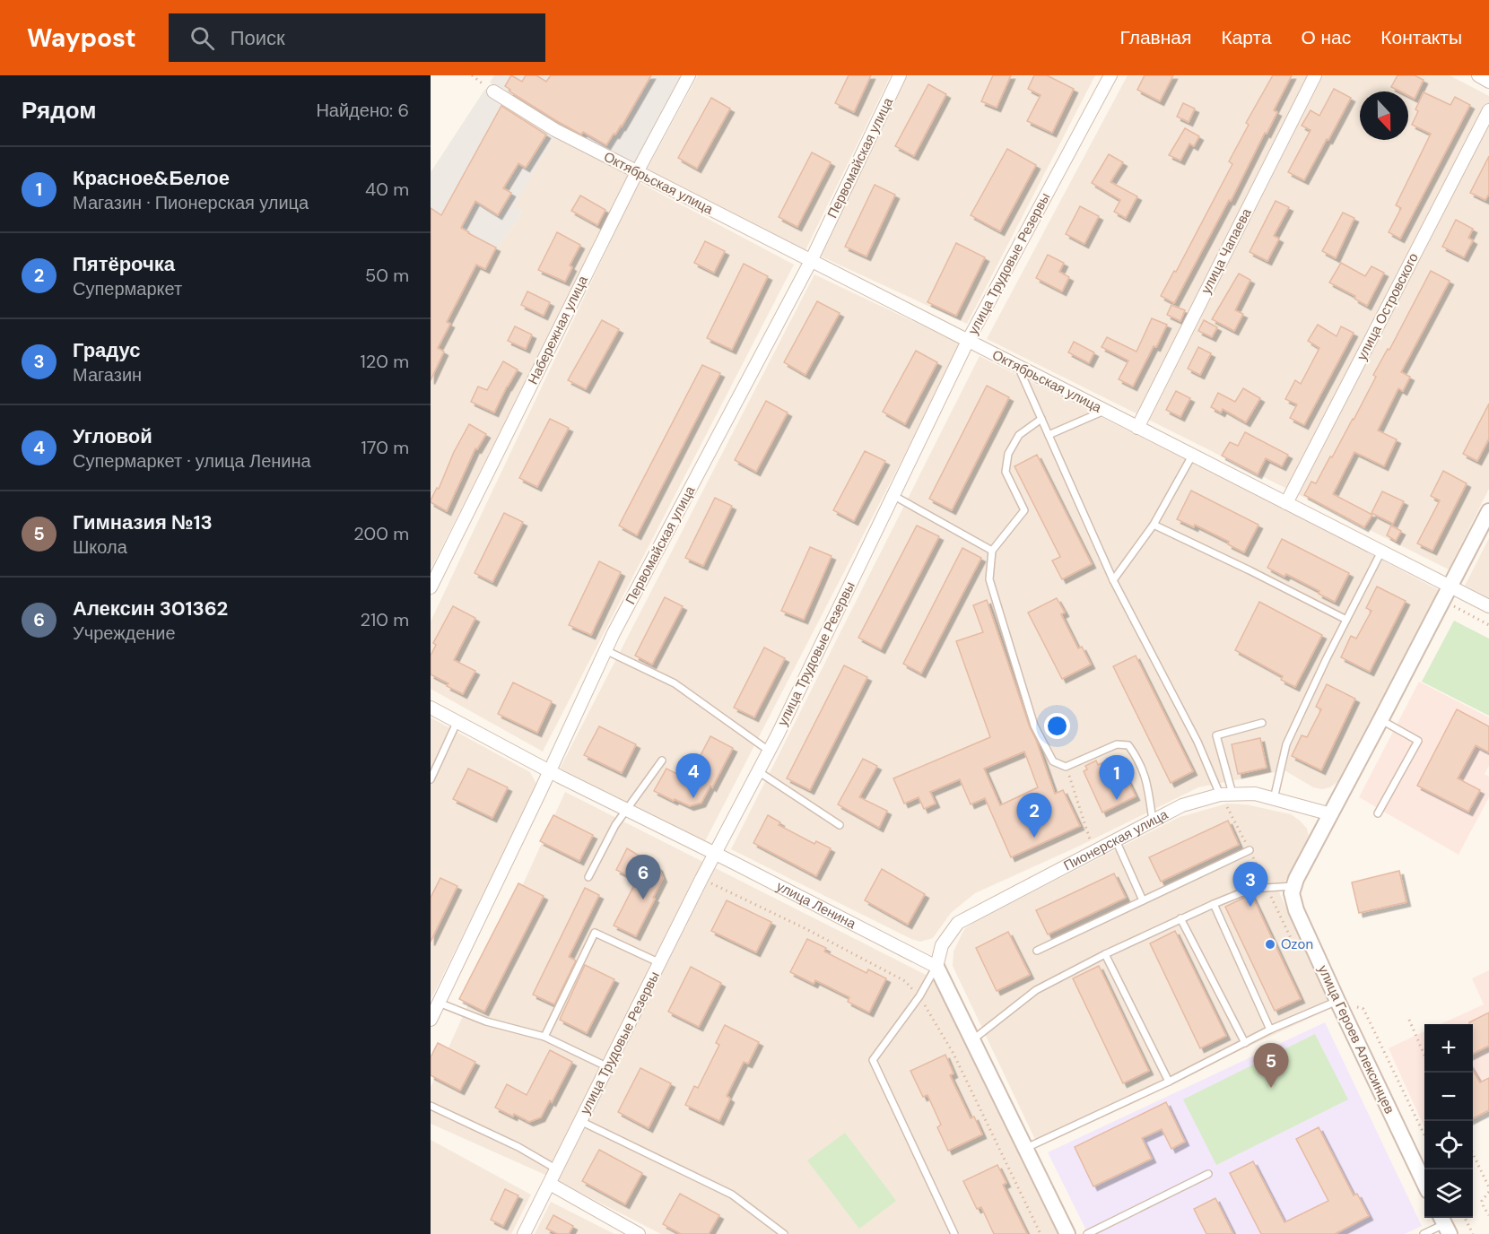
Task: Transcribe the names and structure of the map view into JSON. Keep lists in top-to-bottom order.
{
  "streets": {
    "street": [
      "Первомайская улица",
      "Октябрьская улица",
      "улица Чапаева",
      "улица Трудовые Резервы",
      "улица Островского",
      "Набережная улица",
      "Пионерская улица",
      "улица Ленина",
      "улица Героев Алексинцев"
    ]
  },
  "crossings": [
    ["Первомайская улица", "Октябрьская улица"],
    ["Первомайская улица", "улица Ленина"],
    ["Октябрьская улица", "улица Чапаева"],
    ["Октябрьская улица", "улица Трудовые Резервы"],
    ["Октябрьская улица", "улица Островского"],
    ["Октябрьская улица", "Набережная улица"],
    ["улица Трудовые Резервы", "улица Ленина"],
    ["Пионерская улица", "улица Ленина"]
  ],
  "places": ["Ozon"],
  "north": "bottom",
  "page": {
    "header": "Waypost",
    "search": "Поиск",
    "nav": [
      "Главная",
      "Карта",
      "О нас",
      "Контакты"
    ],
    "heading": ["Рядом", "Найдено: 6"],
    "list": [
      {
        "mark": "1",
        "name": "Красное&Белое",
        "note": "Магазин · Пионерская улица",
        "value": "40 m"
      },
      {
        "mark": "2",
        "name": "Пятёрочка",
        "note": "Супермаркет",
        "value": "50 m"
      },
      {
        "mark": "3",
        "name": "Градус",
        "note": "Магазин",
        "value": "120 m"
      },
      {
        "mark": "4",
        "name": "Угловой",
        "note": "Супермаркет · улица Ленина",
        "value": "170 m"
      },
      {
        "mark": "5",
        "name": "Гимназия №13",
        "note": "Школа",
        "value": "200 m"
      },
      {
        "mark": "6",
        "name": "Алексин 301362",
        "note": "Учреждение",
        "value": "210 m"
      }
    ],
    "pins": [
      "4",
      "1",
      "2",
      "6",
      "3",
      "5"
    ],
    "map_buttons": ["+", "−"]
  }
}
